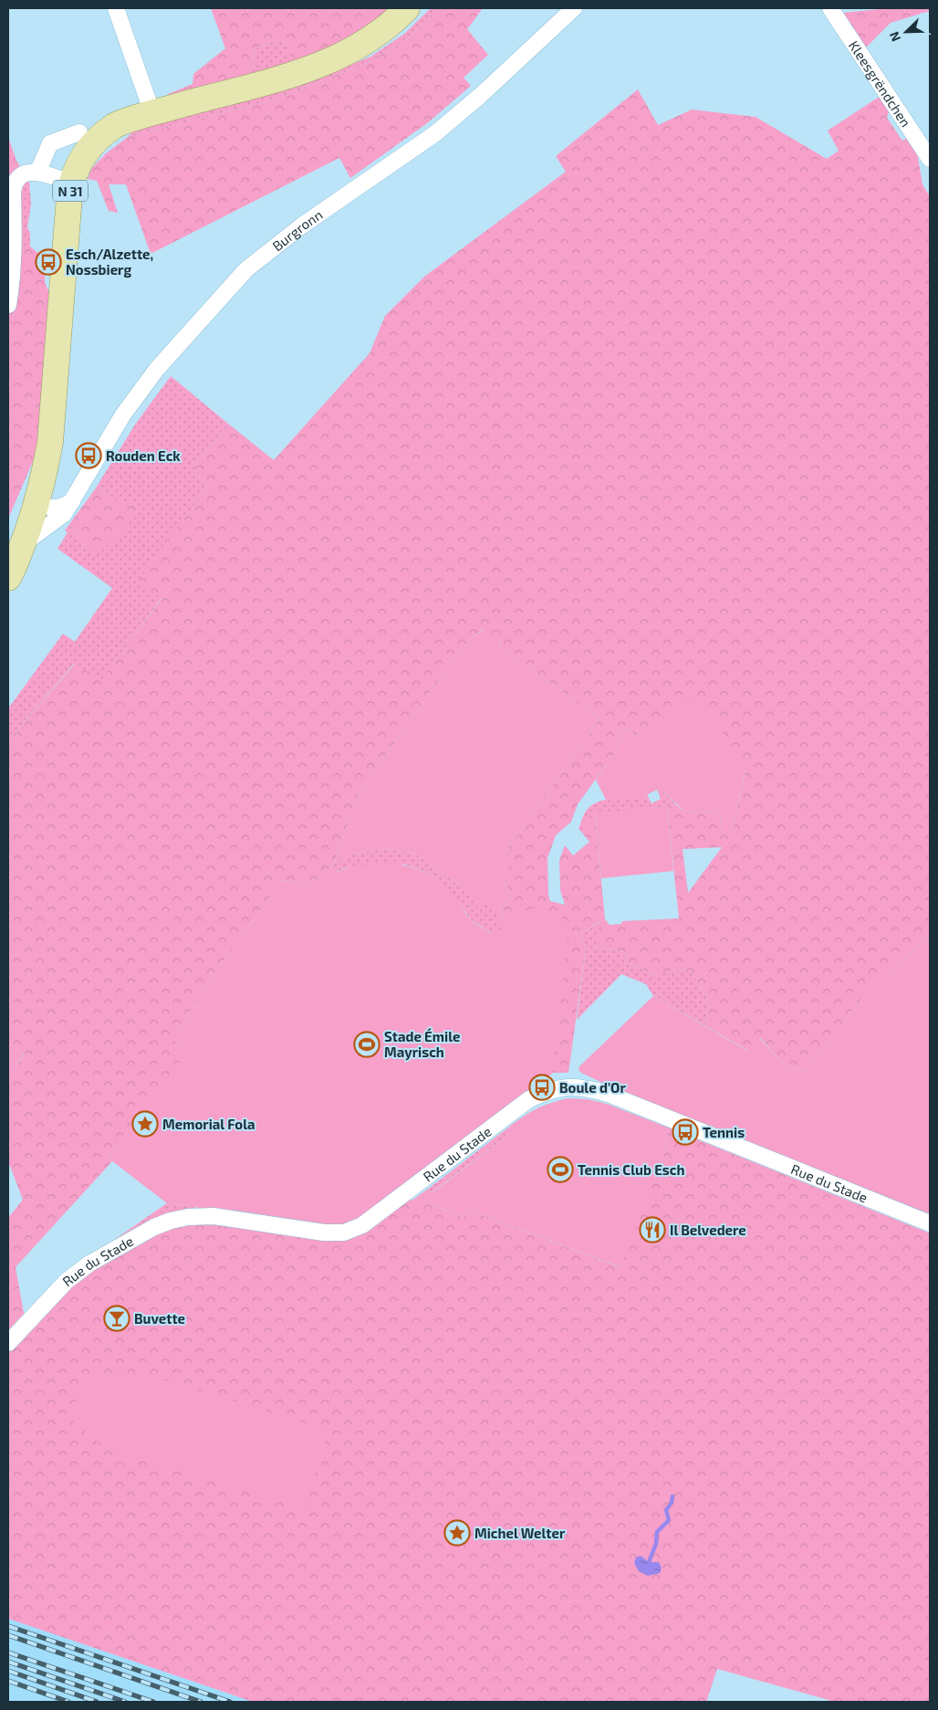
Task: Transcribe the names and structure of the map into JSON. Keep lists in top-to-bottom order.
{
  "streets": {
    "main road": ["N 31"],
    "street": ["Kleesgrëndchen", "Burgronn", "Rue du Stade"]
  },
  "crossings": [
    ["N 31", "Burgronn"]
  ],
  "places": {
    "bus stop": [
      "Esch/Alzette, Nossbierg",
      "Rouden Eck",
      "Boule d'Or",
      "Tennis"
    ],
    "sports": ["Stade Émile Mayrisch", "Tennis Club Esch"],
    "place": ["Memorial Fola", "Michel Welter"],
    "restaurant": ["Il Belvedere"],
    "bar": ["Buvette"]
  },
  "north": "bottom left"
}
